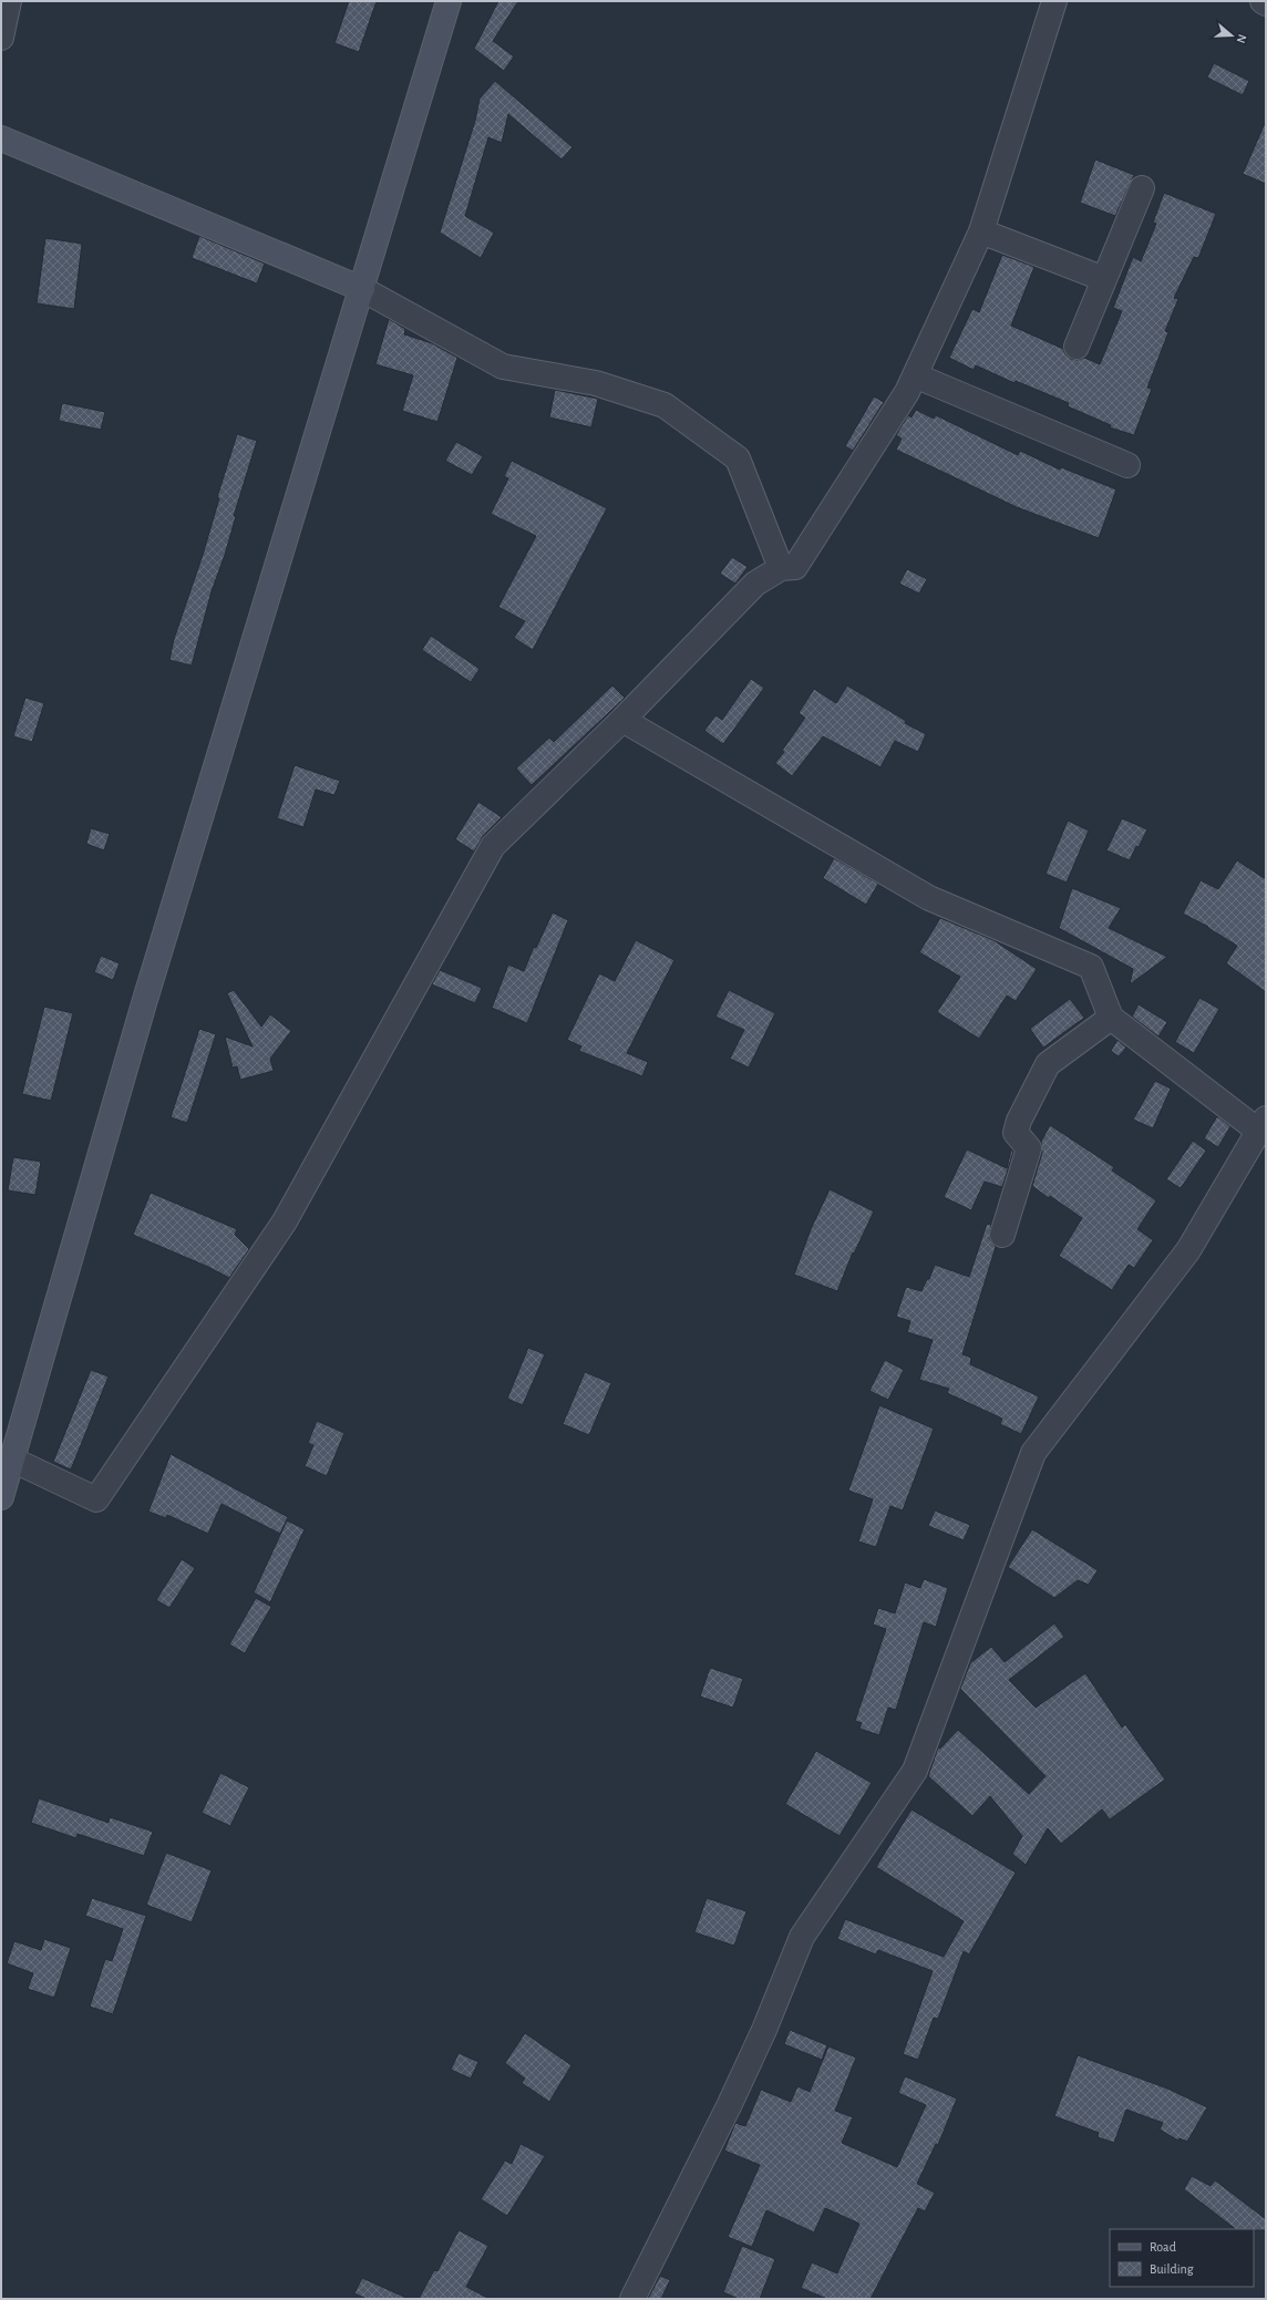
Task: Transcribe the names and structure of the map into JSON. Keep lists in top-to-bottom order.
{
  "legend": ["Road", "Building"],
  "north": "right"
}
